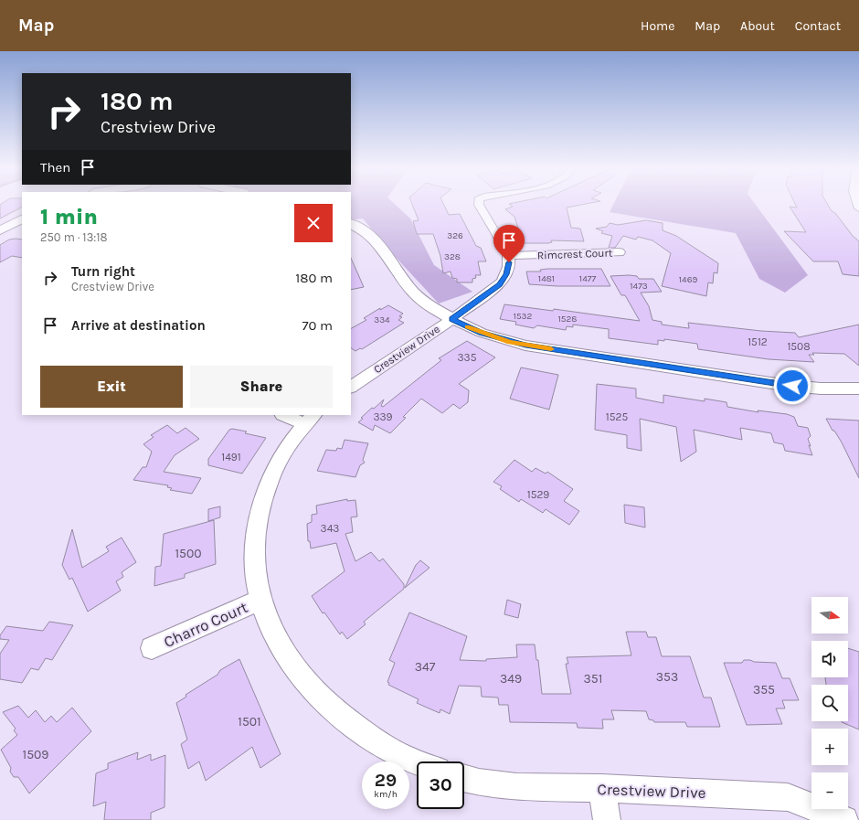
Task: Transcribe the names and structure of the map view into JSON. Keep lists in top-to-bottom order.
{
  "streets": {
    "street": ["Rimcrest Court", "Crestview Drive", "Charro Court"]
  },
  "crossings": [
    ["Rimcrest Court", "Crestview Drive"]
  ],
  "house_numbers": [
    "326",
    "328",
    "1481",
    "1477",
    "1469",
    "1473",
    "1532",
    "1528",
    "334",
    "1512",
    "1508",
    "335",
    "339",
    "1525",
    "1491",
    "1529",
    "343",
    "1500",
    "347",
    "353",
    "349",
    "351",
    "355",
    "1501",
    "1509"
  ],
  "north": "right",
  "page": {
    "header": "Map",
    "nav": [
      "Home",
      "Map",
      "About",
      "Contact"
    ],
    "turn": ["180 m", "Crestview Drive"],
    "then": "Then",
    "heading": ["1 min", "250 m · 13:18"],
    "list": [
      {
        "name": "Turn right",
        "note": "Crestview Drive",
        "value": "180 m"
      },
      {
        "name": "Arrive at destination",
        "value": "70 m"
      }
    ],
    "buttons": ["Exit", "Share"],
    "map_buttons": ["+", "−"],
    "speed": "29 km/h",
    "limit": "30"
  }
}
